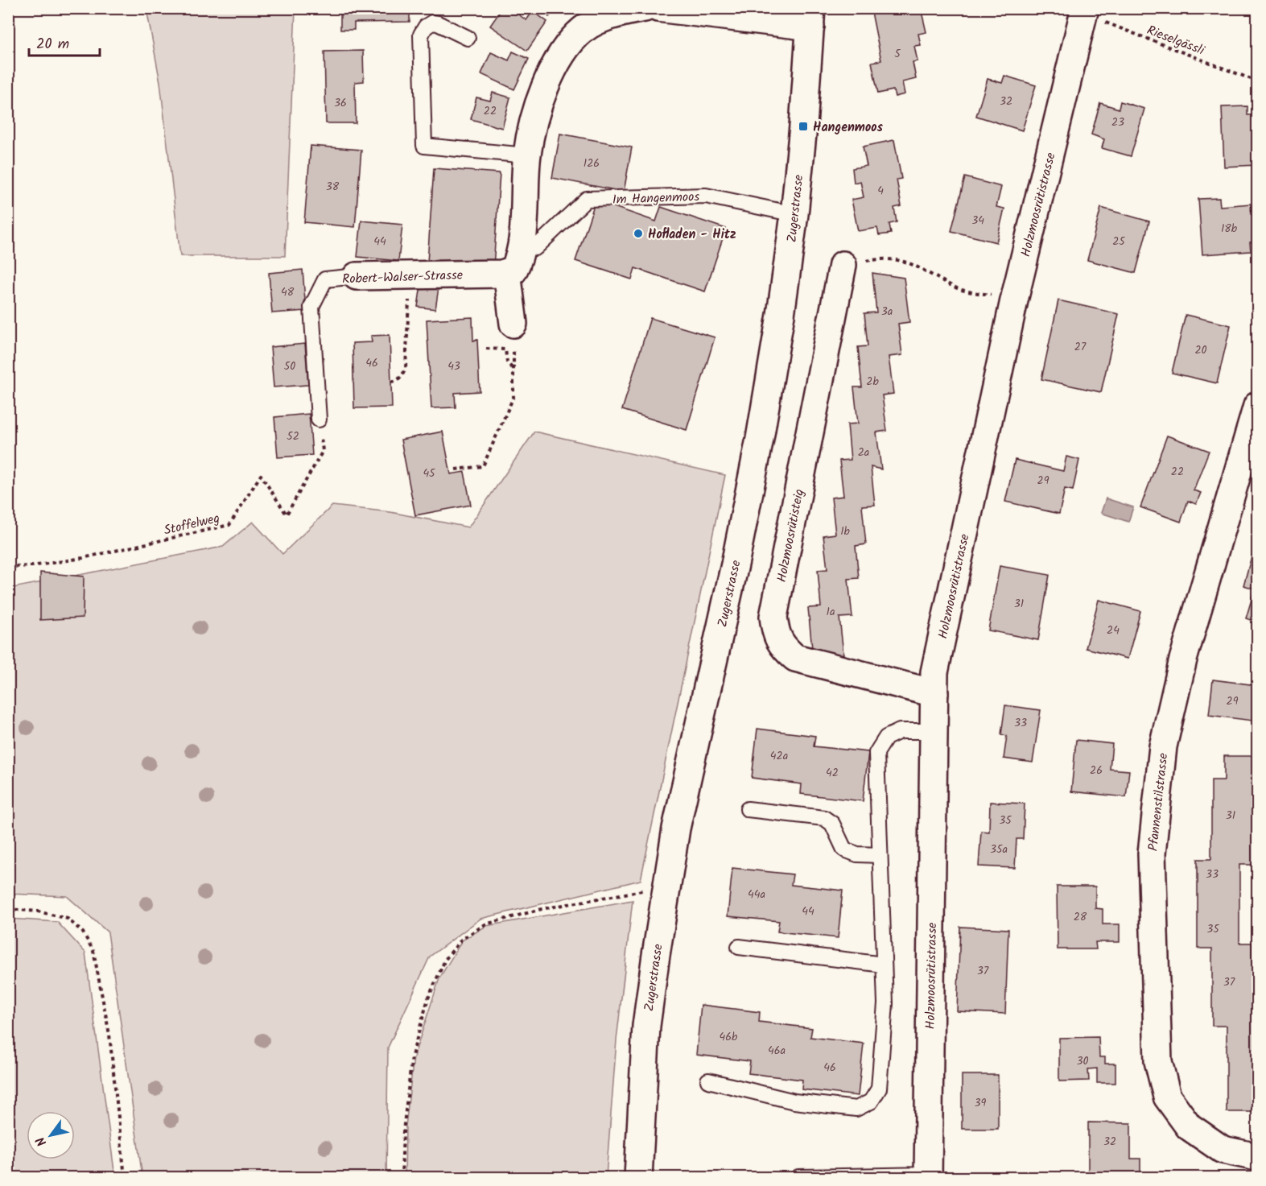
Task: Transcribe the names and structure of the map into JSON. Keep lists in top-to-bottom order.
{
  "streets": {
    "street": [
      "Holzmoosrütistrasse",
      "Zugerstrasse",
      "Robert-Walser-Strasse",
      "Holzmoosrütisteig",
      "Pfannenstilstrasse"
    ],
    "lane": ["Im Hangenmoos"],
    "path": ["Rieselgässli", "Stoffelweg"]
  },
  "crossings": [
    ["Rieselgässli", "Holzmoosrütistrasse"],
    ["Im Hangenmoos", "Zugerstrasse"],
    ["Holzmoosrütistrasse", "Holzmoosrütisteig"],
    ["Robert-Walser-Strasse", "Stoffelweg"]
  ],
  "places": {
    "transit": ["Hangenmoos"],
    "other": ["Hofladen - Hitz"]
  },
  "house_numbers": [
    "5",
    "32",
    "36",
    "22",
    "23",
    "126",
    "38",
    "4",
    "34",
    "18b",
    "44",
    "25",
    "48",
    "3a",
    "27",
    "20",
    "46",
    "50",
    "43",
    "2b",
    "52",
    "2a",
    "22",
    "45",
    "29",
    "1b",
    "31",
    "1a",
    "24",
    "29",
    "33",
    "42a",
    "26",
    "42",
    "31",
    "35",
    "35a",
    "33",
    "44a",
    "44",
    "28",
    "35",
    "37",
    "37",
    "46b",
    "46a",
    "30",
    "46",
    "39",
    "32"
  ],
  "scale_bar": "20 m",
  "north": "bottom left"
}
